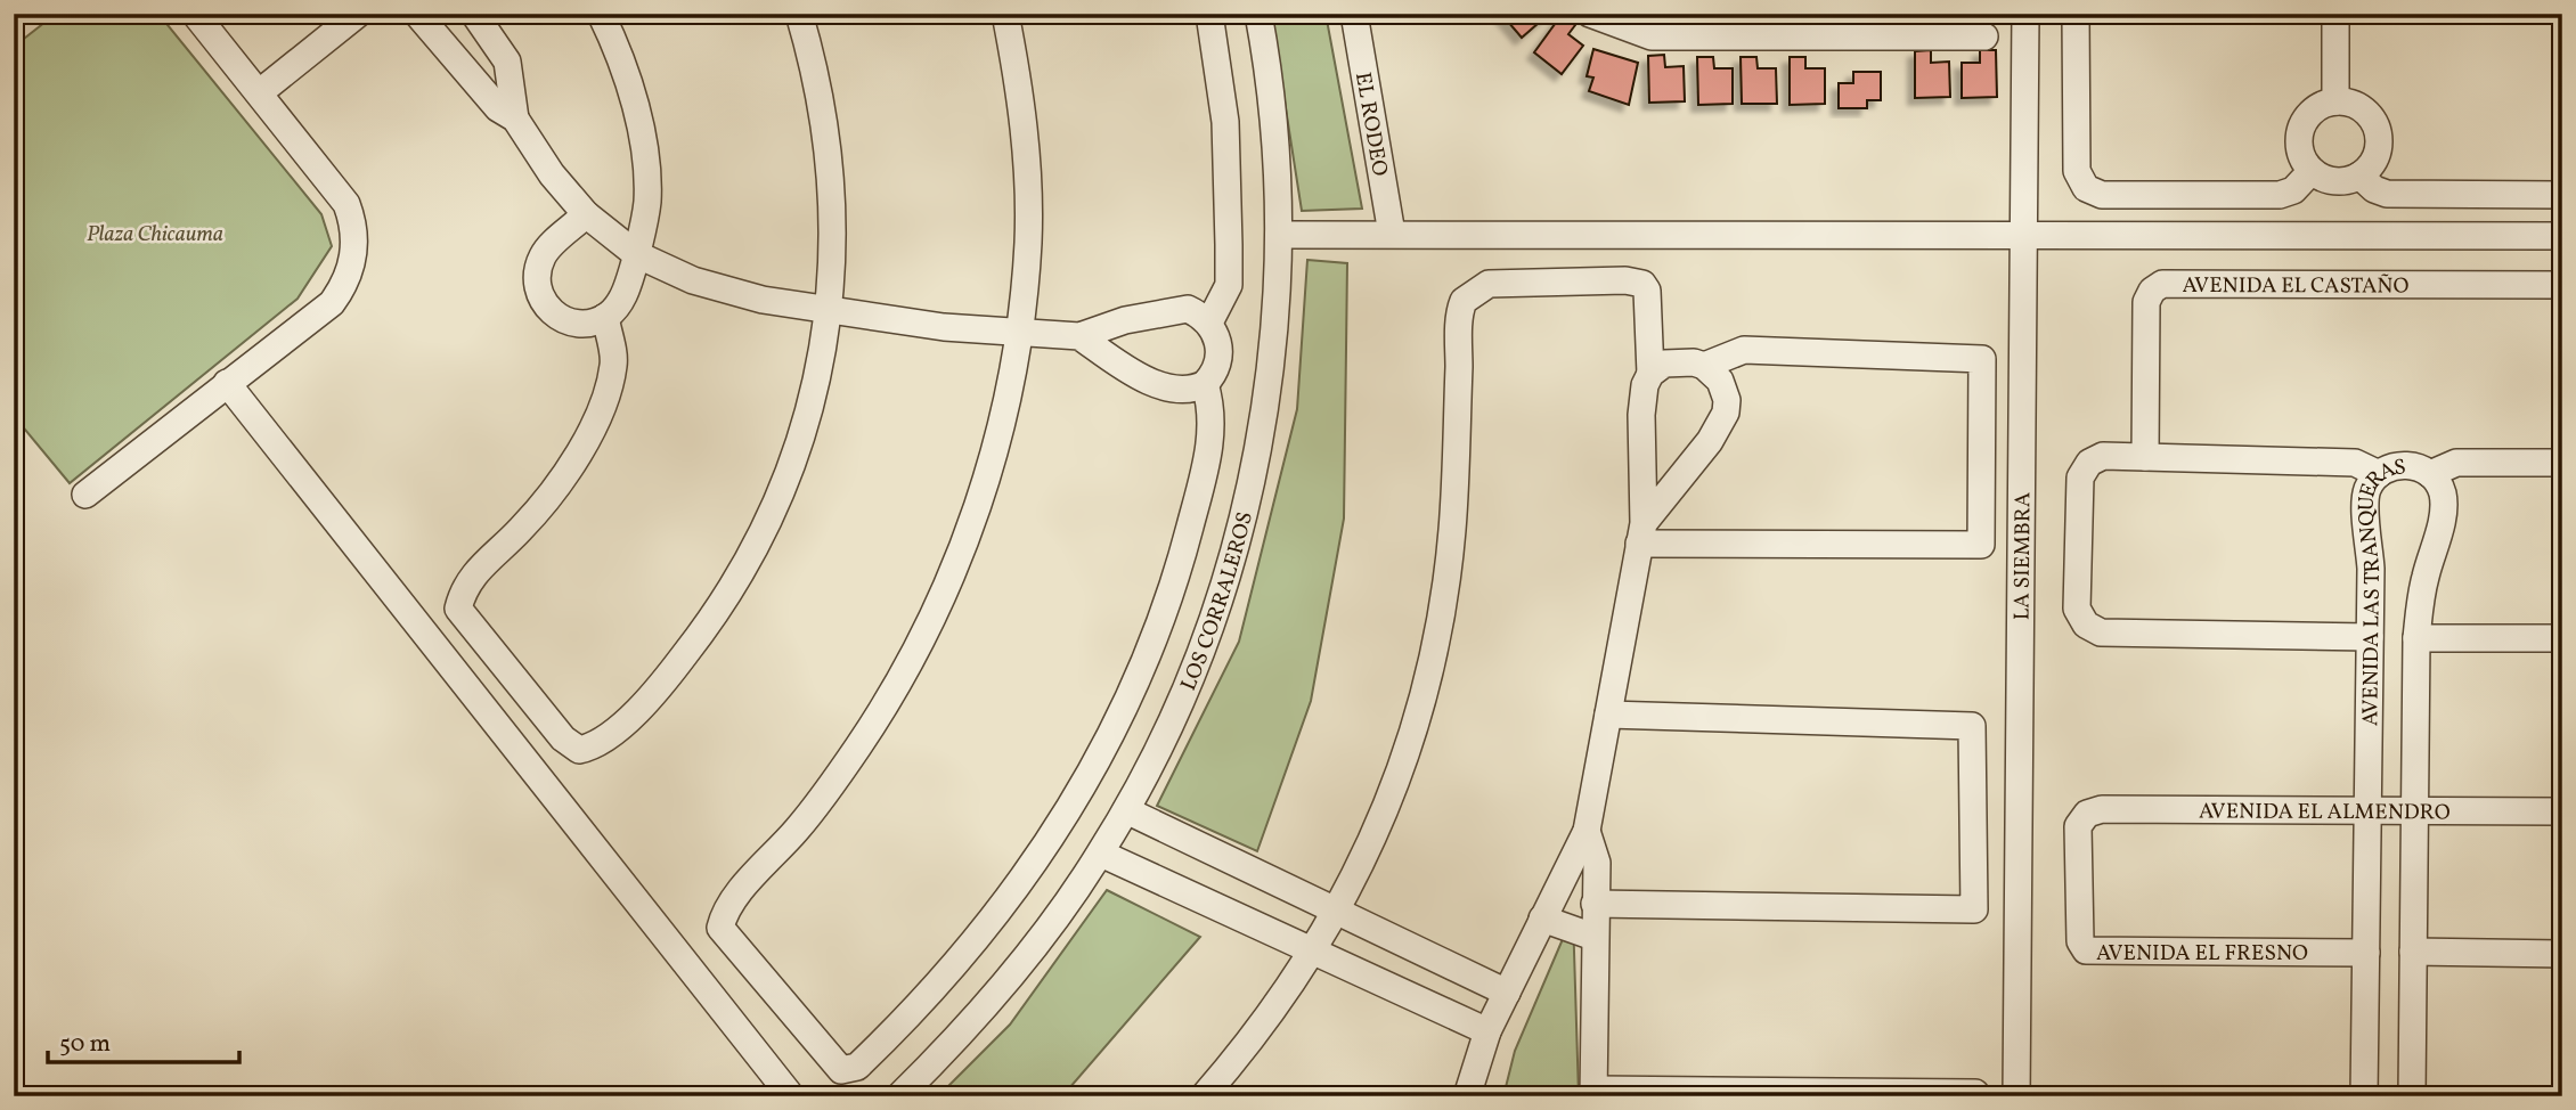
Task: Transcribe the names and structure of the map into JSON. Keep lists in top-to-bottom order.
{
  "streets": {
    "street": [
      "EL RODEO",
      "AVENIDA EL CASTAÑO",
      "LA SIEMBRA",
      "LOS CORRALEROS",
      "AVENIDA LAS TRANQUERAS",
      "AVENIDA EL ALMENDRO",
      "AVENIDA EL FRESNO"
    ]
  },
  "crossings": [
    ["AVENIDA LAS TRANQUERAS", "AVENIDA EL ALMENDRO"],
    ["AVENIDA LAS TRANQUERAS", "AVENIDA EL FRESNO"],
    ["AVENIDA EL ALMENDRO", "AVENIDA EL FRESNO"]
  ],
  "parks": ["Plaza Chicauma"],
  "scale_bar": "50 m"
}
